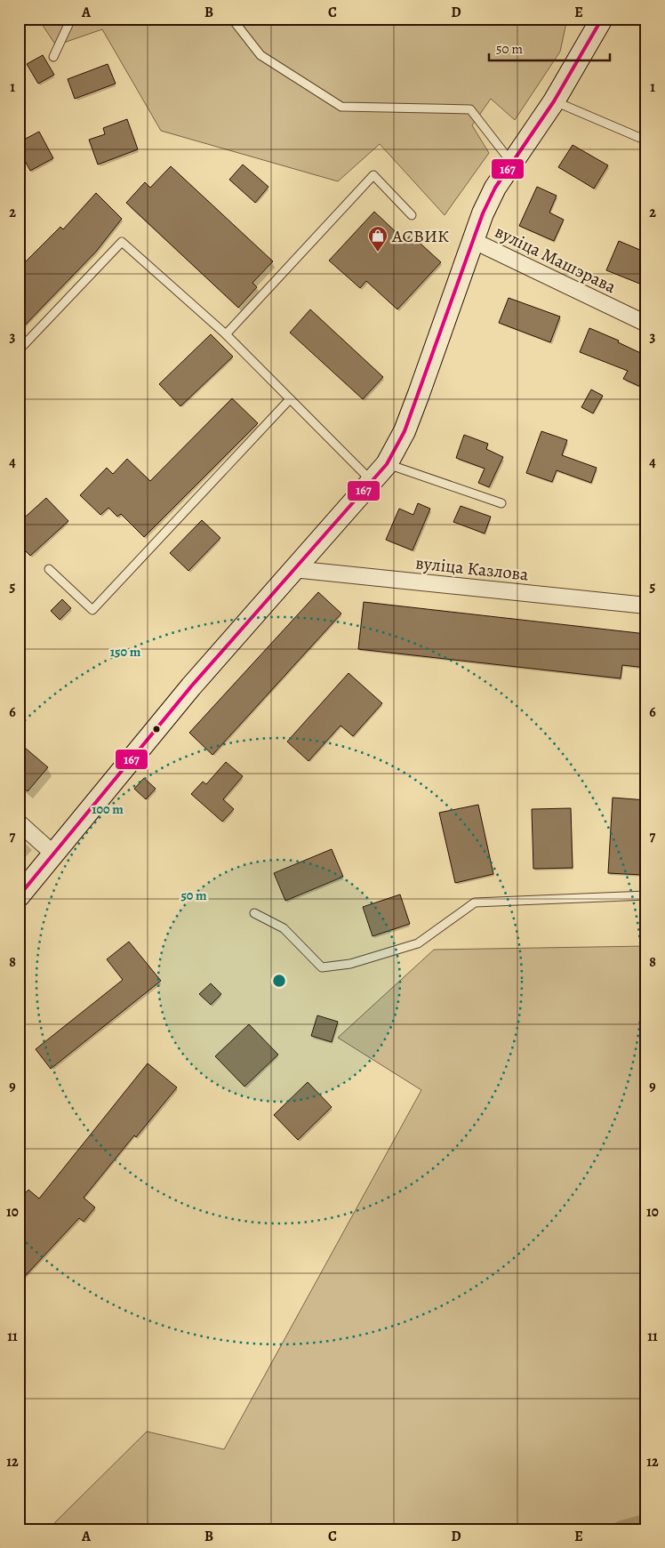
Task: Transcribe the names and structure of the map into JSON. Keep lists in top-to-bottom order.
{
  "streets": {
    "street": ["вуліца Машэрава", "вуліца Казлова"]
  },
  "places": {
    "shop": ["АСВИК"]
  },
  "lines": ["transit line 167"],
  "scale_bar": "50 m",
  "grid": {
    "columns": [
      "A",
      "B",
      "C",
      "D",
      "E"
    ],
    "rows": [
      "1",
      "2",
      "3",
      "4",
      "5",
      "6",
      "7",
      "8",
      "9",
      "10",
      "11",
      "12"
    ]
  },
  "rings": ["150 m", "100 m", "50 m"]
}
